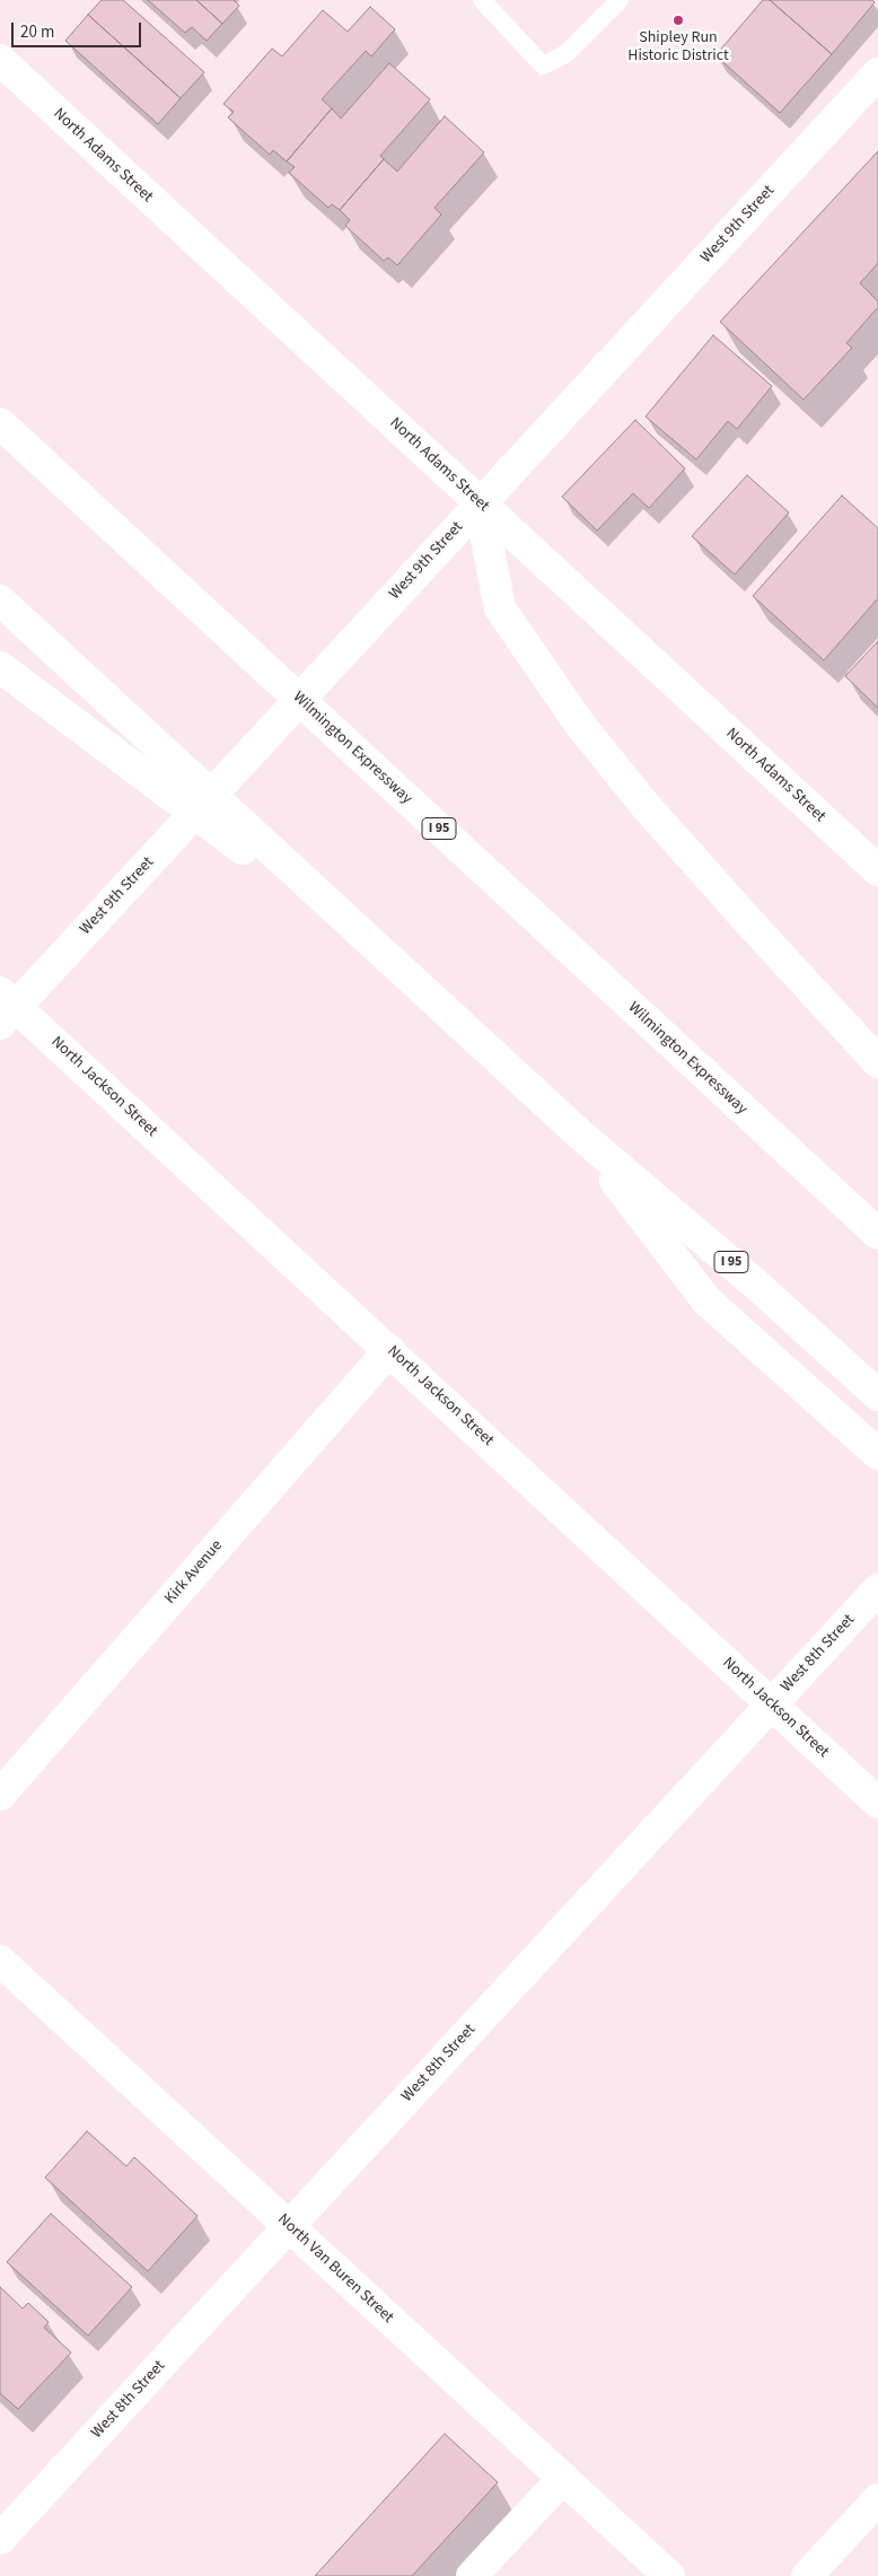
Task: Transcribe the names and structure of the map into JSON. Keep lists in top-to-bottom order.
{
  "streets": {
    "main road": [
      "North Adams Street",
      "West 9th Street",
      "Wilmington Expressway",
      "I 95",
      "North Jackson Street",
      "Kirk Avenue",
      "West 8th Street",
      "North Van Buren Street"
    ]
  },
  "crossings": [
    ["North Adams Street", "West 9th Street"],
    ["West 9th Street", "North Jackson Street"],
    ["North Jackson Street", "Kirk Avenue"],
    ["North Jackson Street", "West 8th Street"],
    ["West 8th Street", "North Van Buren Street"]
  ],
  "places": ["Shipley Run Historic District"],
  "scale_bar": "20 m"
}
